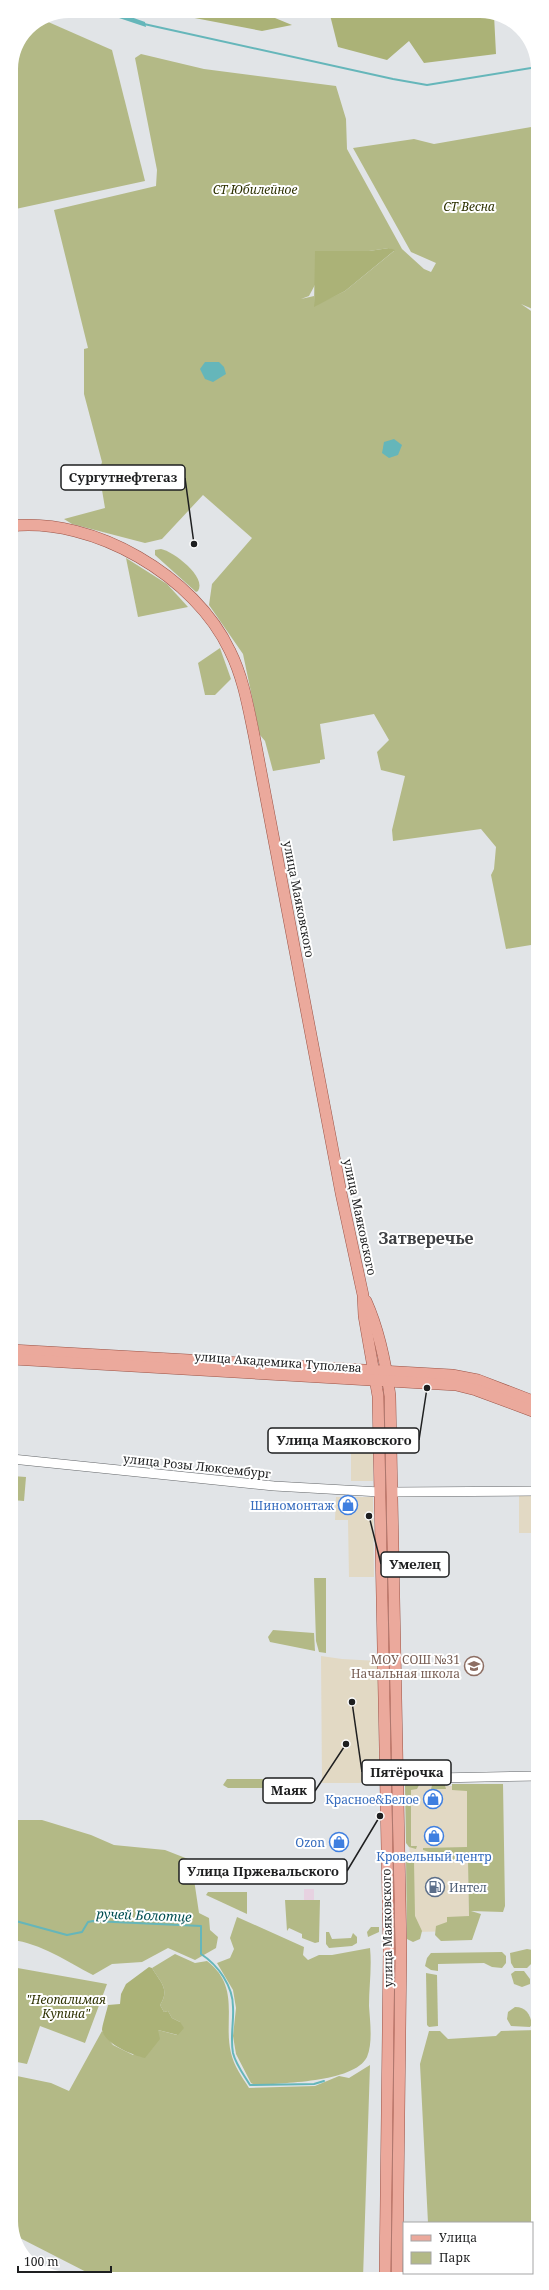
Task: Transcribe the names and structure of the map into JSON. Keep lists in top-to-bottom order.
{
  "streets": {
    "main road": ["улица Маяковского", "улица Академика Туполева"],
    "street": ["улица Розы Люксембург"]
  },
  "crossings": [
    ["улица Маяковского", "улица Академика Туполева"],
    ["улица Маяковского", "улица Розы Люксембург"]
  ],
  "districts": ["Затверечье"],
  "water": ["ручей Болотце"],
  "parks": ["СТ Юбилейное", "СТ Весна", "\"Неопалимая Купина\""],
  "places": {
    "other": [
      "Сургутнефтегаз",
      "Улица Маяковского",
      "Умелец",
      "Пятёрочка",
      "Маяк",
      "Улица Пржевальского"
    ],
    "shop": [
      "Шиномонтаж",
      "Красное&Белое",
      "Кровельный центр",
      "Ozon"
    ],
    "school or university": ["МОУ СОШ №31 Начальная школа"],
    "fuel station": ["Интел"]
  },
  "legend": ["Улица", "Парк"],
  "scale_bar": "100 m"
}
